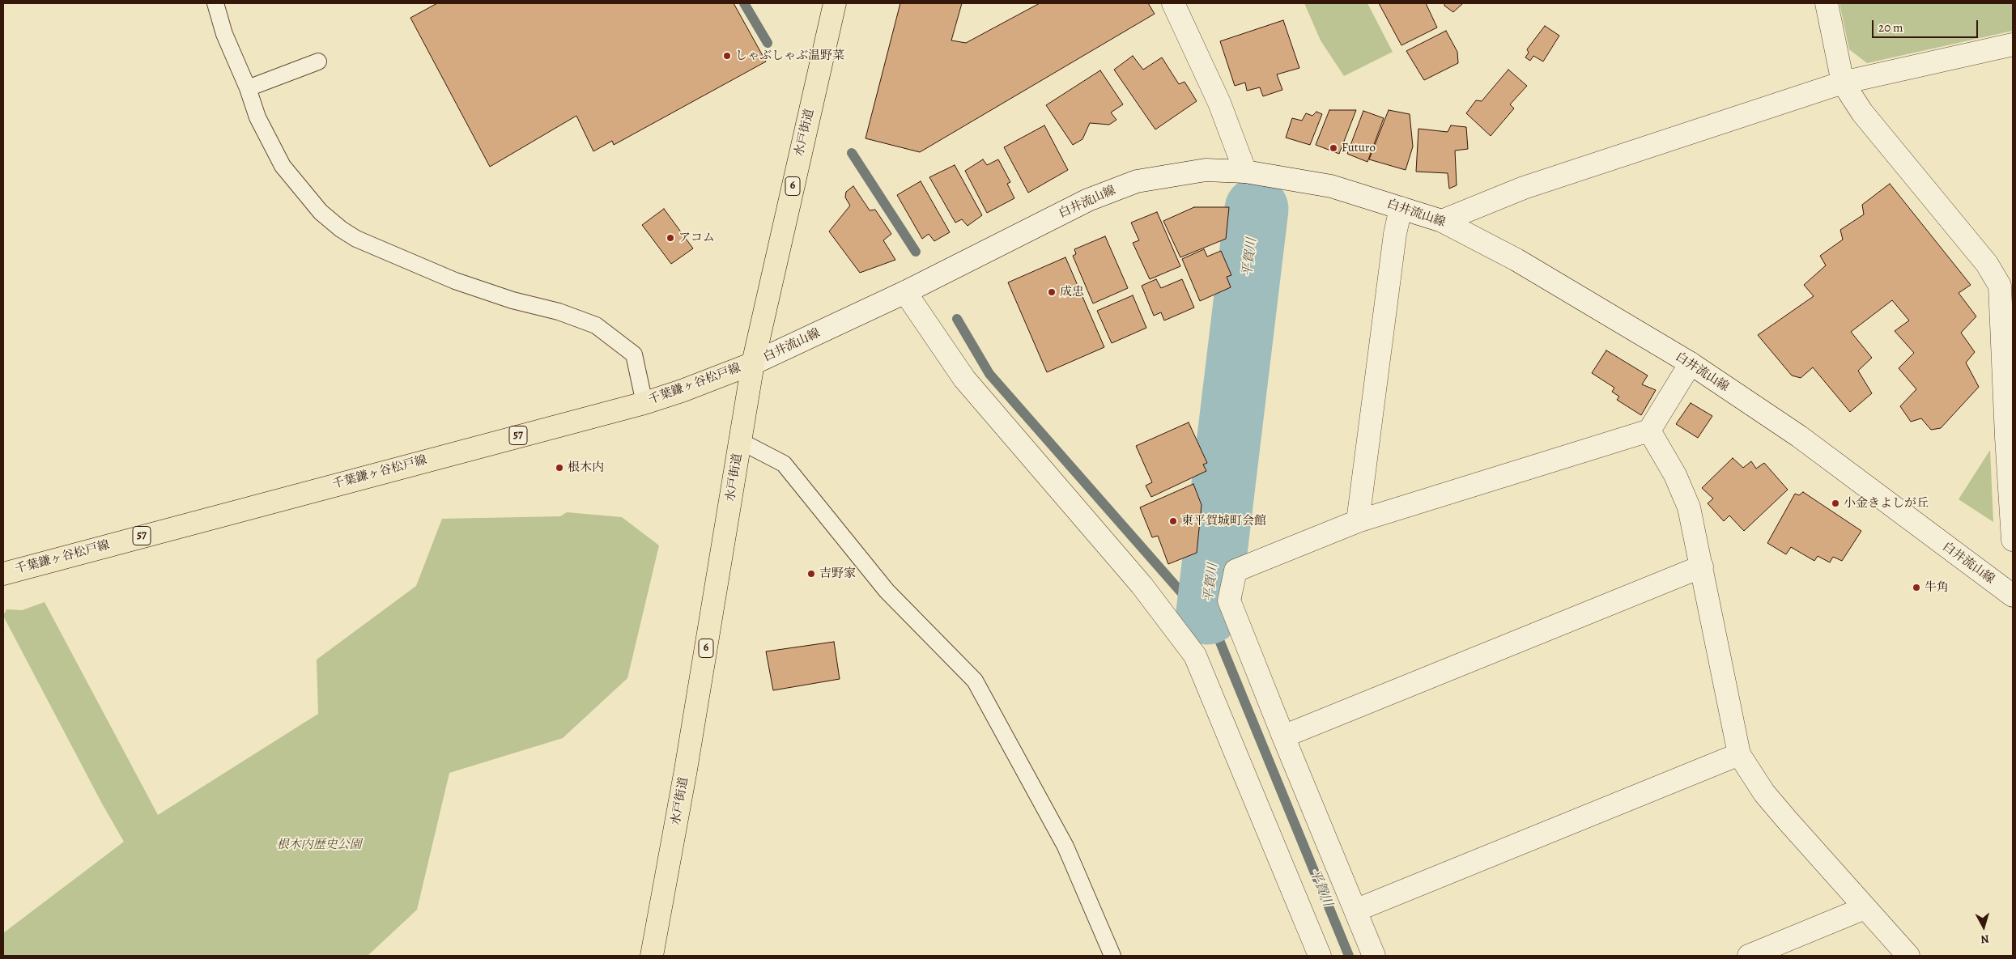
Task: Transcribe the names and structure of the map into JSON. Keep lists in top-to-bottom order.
{
  "streets": {
    "main road": [
      "水戸街道",
      "6",
      "千葉鎌ヶ谷松戸線",
      "57"
    ],
    "street": ["白井流山線"]
  },
  "crossings": [
    ["水戸街道", "白井流山線"],
    ["水戸街道", "千葉鎌ヶ谷松戸線"],
    ["白井流山線", "千葉鎌ヶ谷松戸線"]
  ],
  "water": ["平賀川"],
  "parks": ["根木内歴史公園"],
  "places": [
    "しゃぶしゃぶ温野菜",
    "Futuro",
    "アコム",
    "成忠",
    "根木内",
    "小金きよしが丘",
    "東平賀城町会館",
    "吉野家",
    "牛角"
  ],
  "scale_bar": "20 m",
  "north": "bottom"
}
